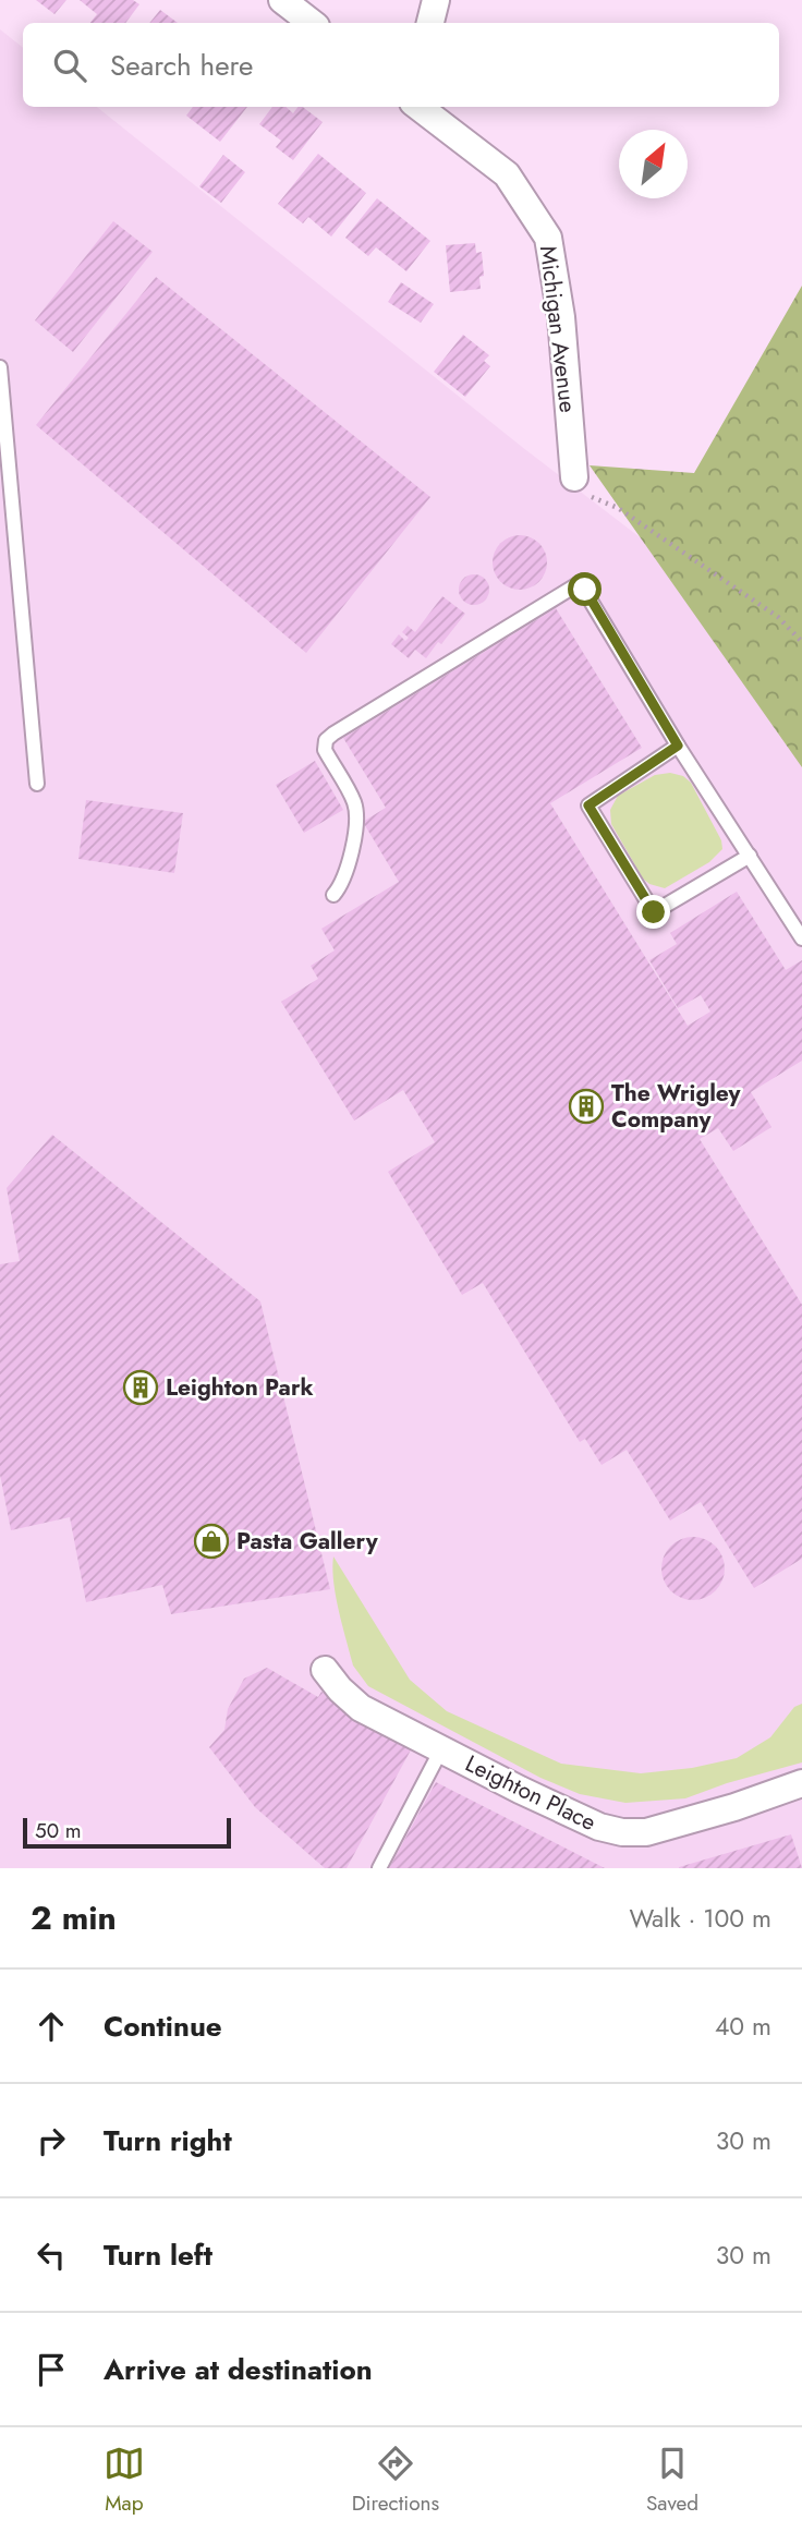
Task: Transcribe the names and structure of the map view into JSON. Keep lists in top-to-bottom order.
{
  "streets": {
    "street": ["Michigan Avenue", "Leighton Place"]
  },
  "places": {
    "building": ["The Wrigley Company", "Leighton Park"],
    "shop": ["Pasta Gallery"]
  },
  "scale_bar": "50 m",
  "north": "top right",
  "page": {
    "search": "Search here",
    "scale": "50 m",
    "heading": ["2 min", "Walk · 100 m"],
    "list": [
      ["Continue", "40 m"],
      ["Turn right", "30 m"],
      ["Turn left", "30 m"],
      "Arrive at destination"
    ],
    "nav": ["Map", "Directions", "Saved"]
  }
}
